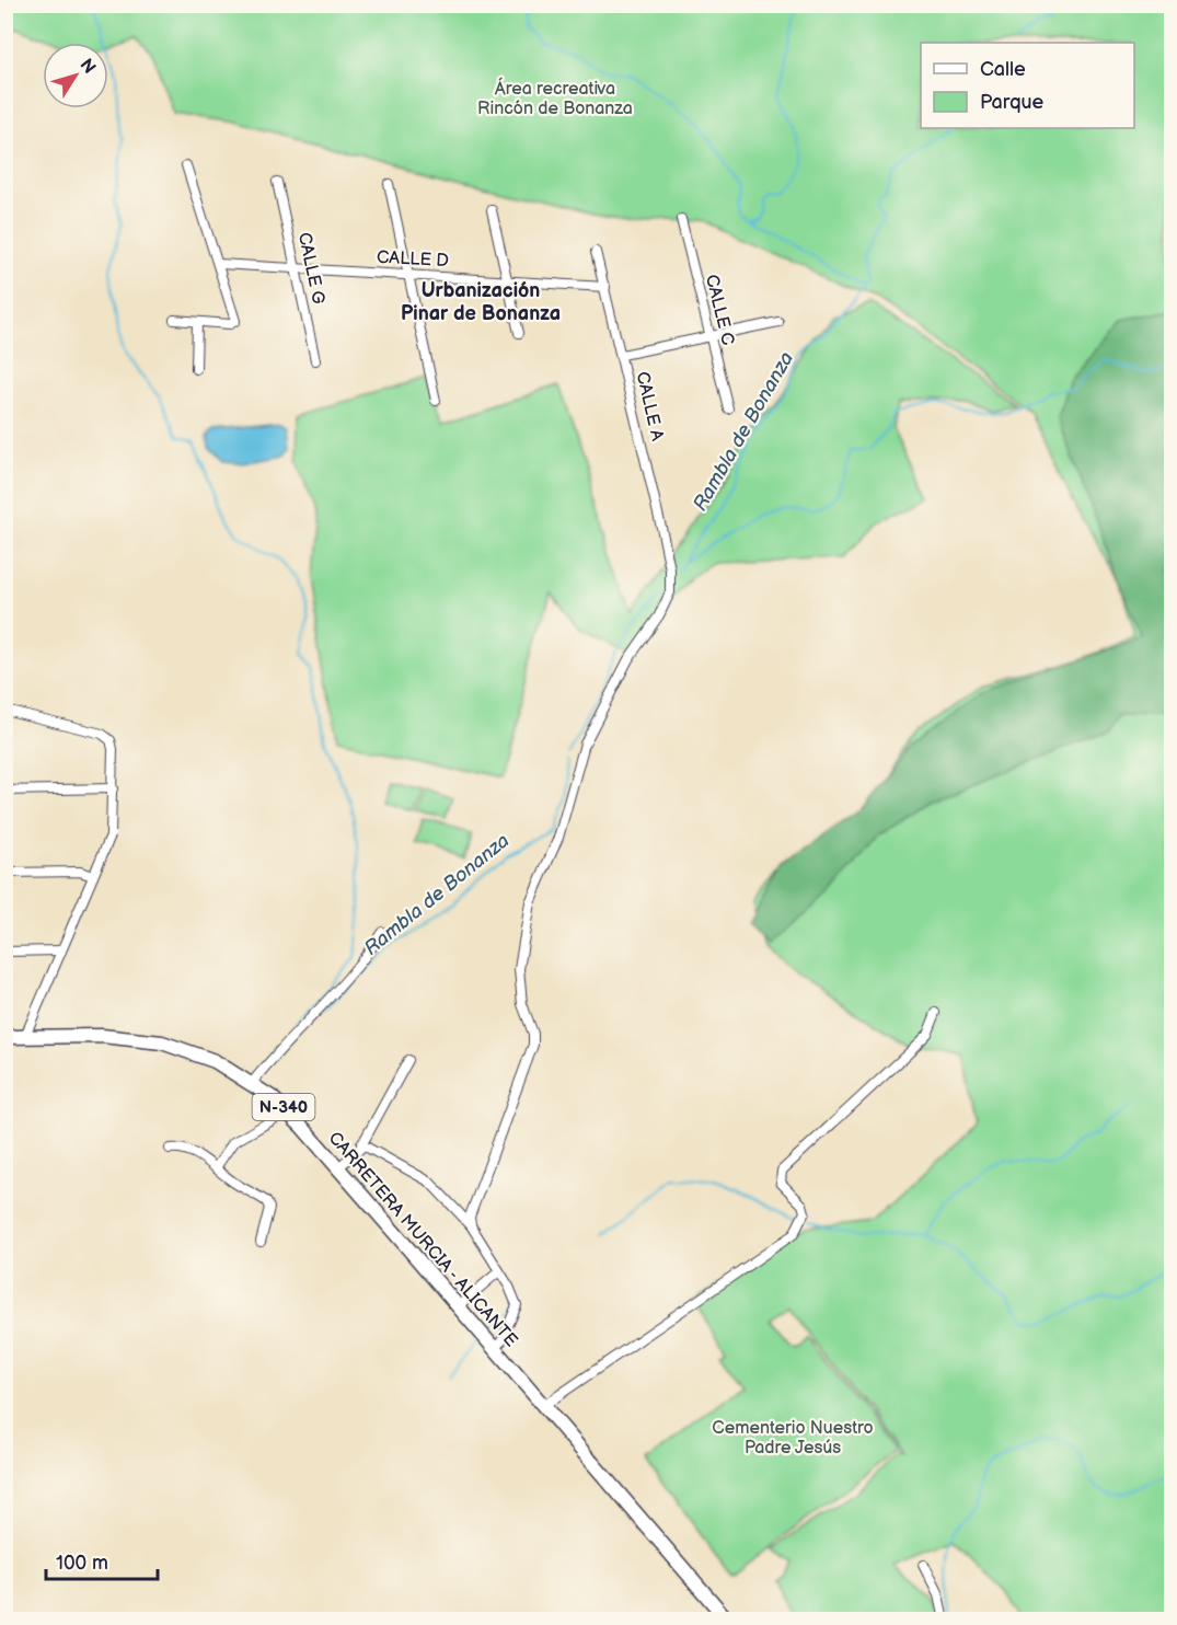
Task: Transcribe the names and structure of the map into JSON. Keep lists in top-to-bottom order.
{
  "streets": {
    "highway": ["N-340", "CARRETERA MURCIA - ALICANTE"],
    "street": [
      "CALLE D",
      "CALLE G",
      "CALLE C",
      "CALLE A"
    ]
  },
  "crossings": [
    ["CALLE D", "CALLE G"],
    ["CALLE D", "CALLE A"]
  ],
  "districts": ["Urbanización Pinar de Bonanza"],
  "water": ["Rambla de Bonanza"],
  "parks": ["Área recreativa Rincón de Bonanza", "Cementerio Nuestro Padre Jesús"],
  "legend": ["Calle", "Parque"],
  "scale_bar": "100 m",
  "north": "top right"
}
